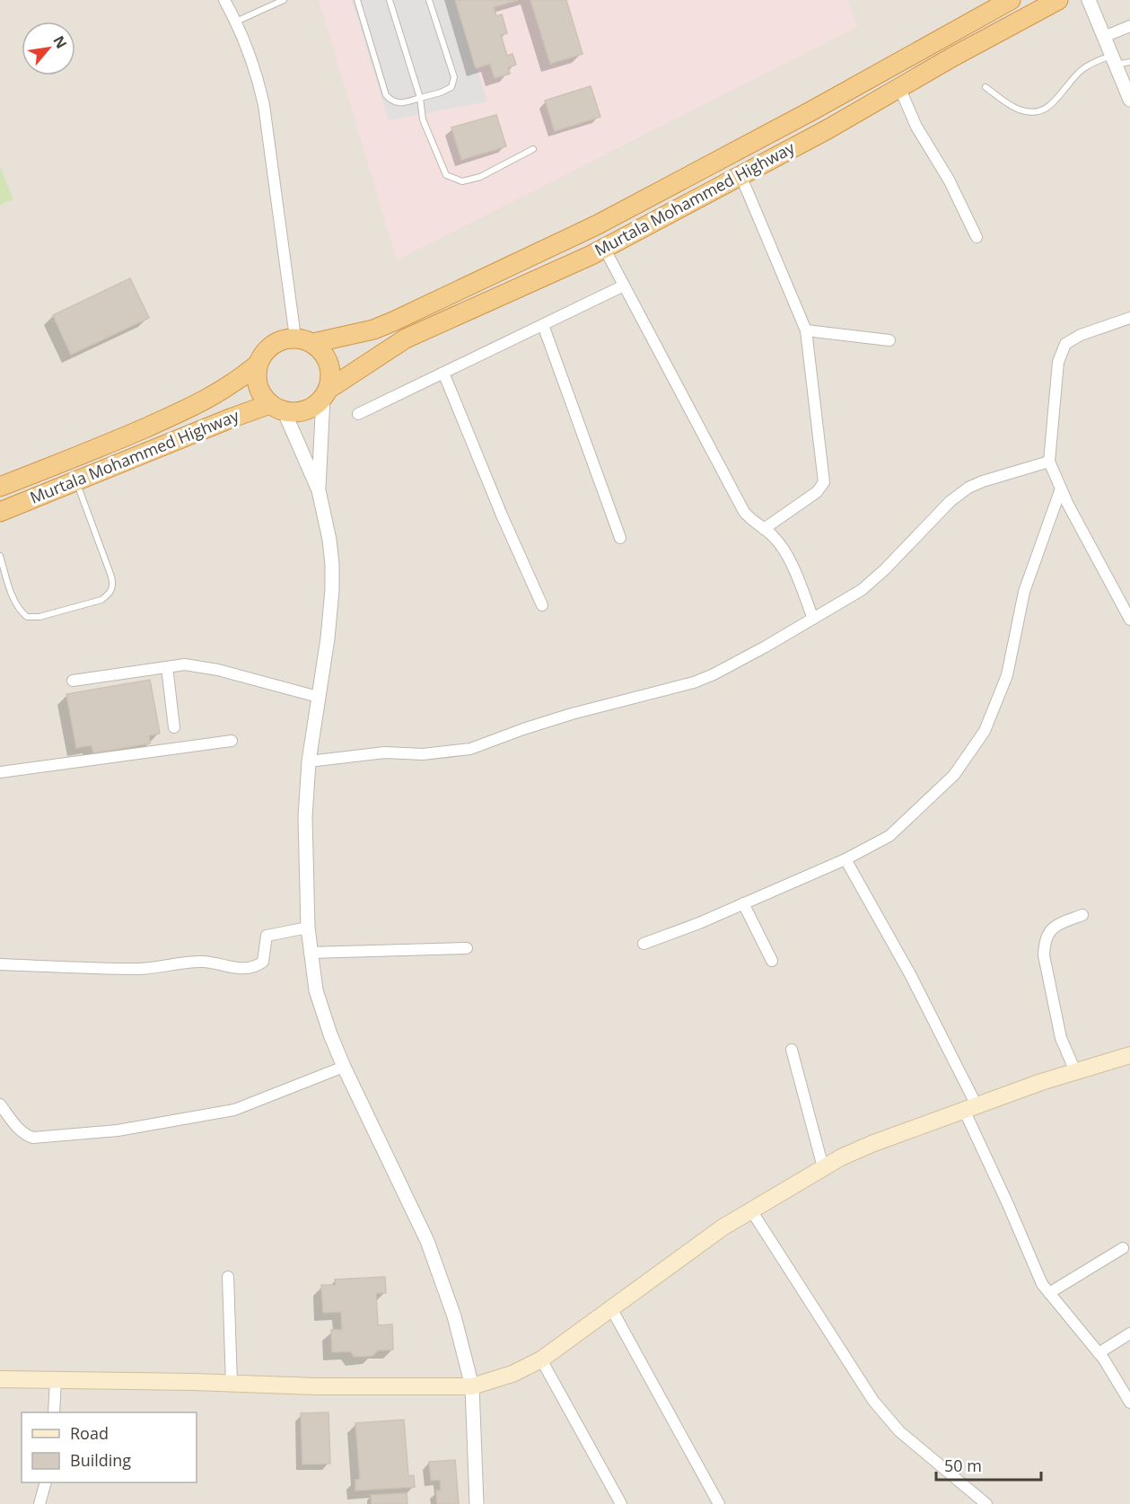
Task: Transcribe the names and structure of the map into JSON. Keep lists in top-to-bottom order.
{
  "streets": {
    "highway": ["Murtala Mohammed Highway"]
  },
  "legend": ["Road", "Building"],
  "scale_bar": "50 m",
  "north": "top right"
}
